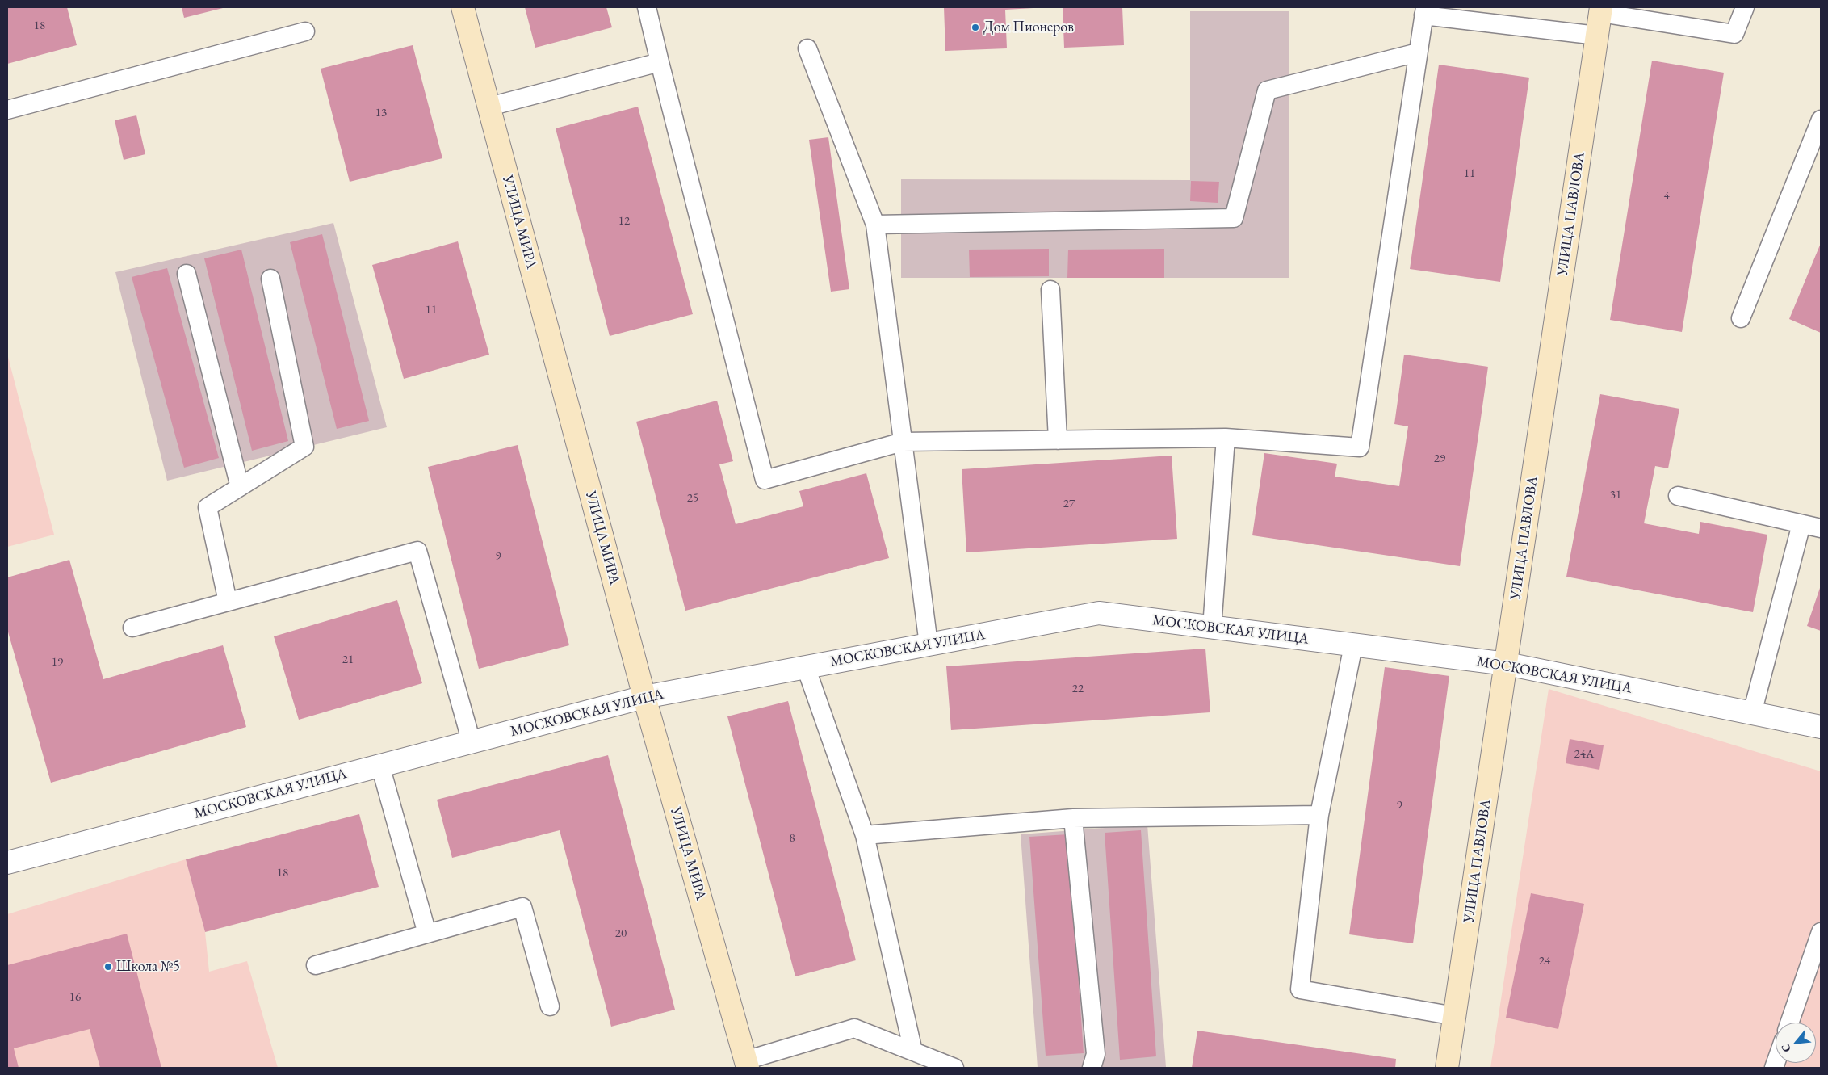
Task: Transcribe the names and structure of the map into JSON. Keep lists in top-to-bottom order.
{
  "streets": {
    "street": ["УЛИЦА ПАВЛОВА", "УЛИЦА МИРА", "МОСКОВСКАЯ УЛИЦА"]
  },
  "crossings": [
    ["УЛИЦА ПАВЛОВА", "МОСКОВСКАЯ УЛИЦА"],
    ["УЛИЦА МИРА", "МОСКОВСКАЯ УЛИЦА"]
  ],
  "places": ["Дом Пионеров", "Школа №5"],
  "house_numbers": [
    "18",
    "13",
    "11",
    "4",
    "12",
    "11",
    "29",
    "31",
    "25",
    "27",
    "9",
    "21",
    "19",
    "22",
    "24А",
    "9",
    "8",
    "18",
    "20",
    "24",
    "16"
  ],
  "north": "bottom left"
}
